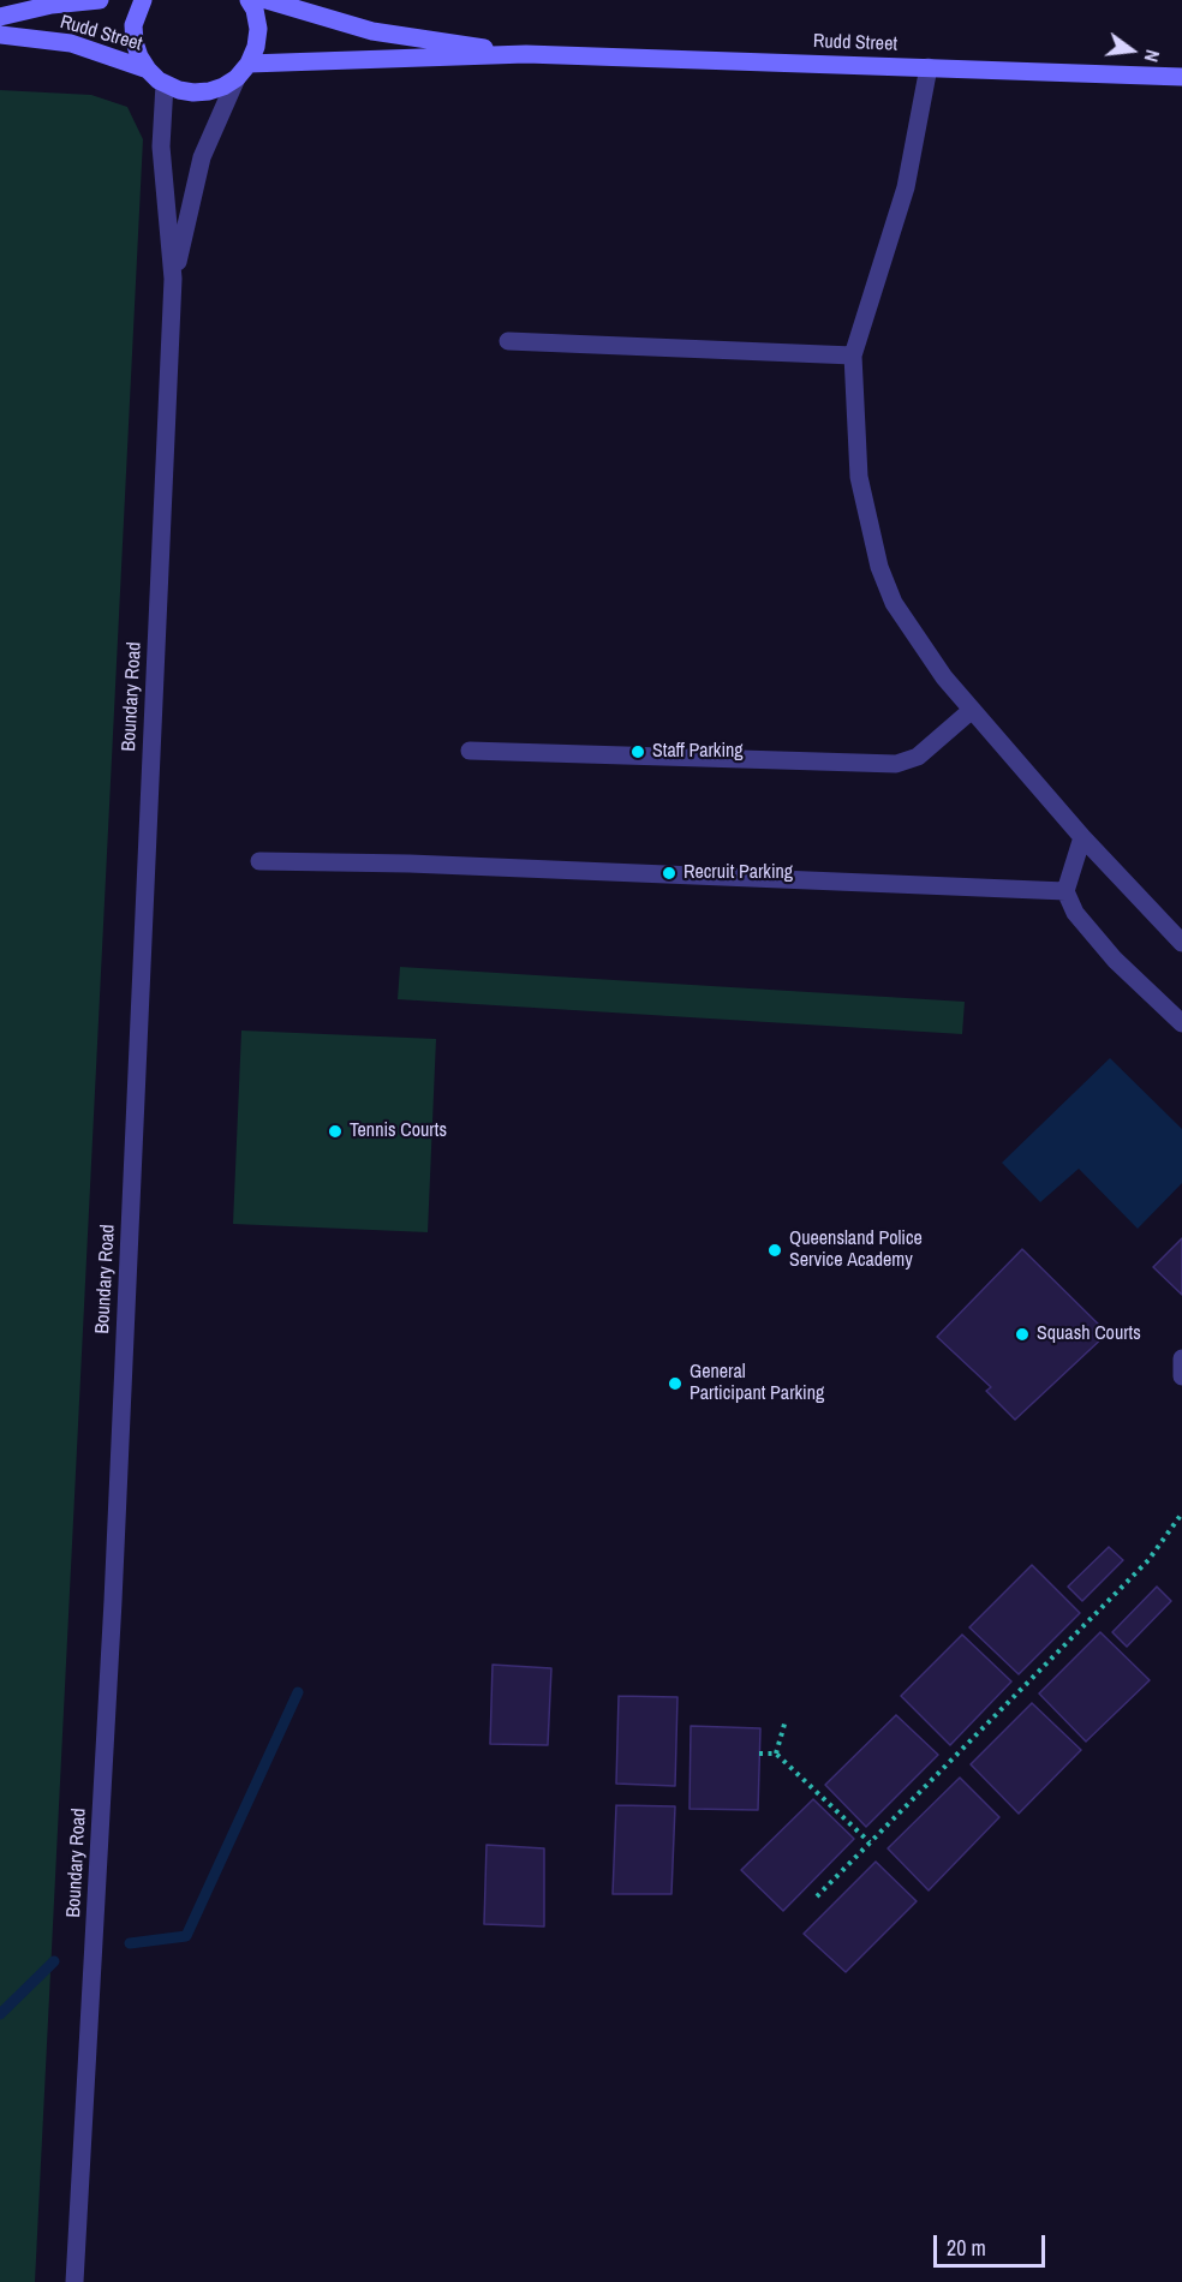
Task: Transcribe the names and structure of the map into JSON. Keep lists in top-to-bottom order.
{
  "streets": {
    "main road": ["Rudd Street"],
    "street": ["Boundary Road"]
  },
  "crossings": [
    ["Rudd Street", "Boundary Road"]
  ],
  "places": [
    "Staff Parking",
    "Recruit Parking",
    "Tennis Courts",
    "Queensland Police Service Academy",
    "Squash Courts",
    "General Participant Parking"
  ],
  "scale_bar": "20 m",
  "north": "right"
}
